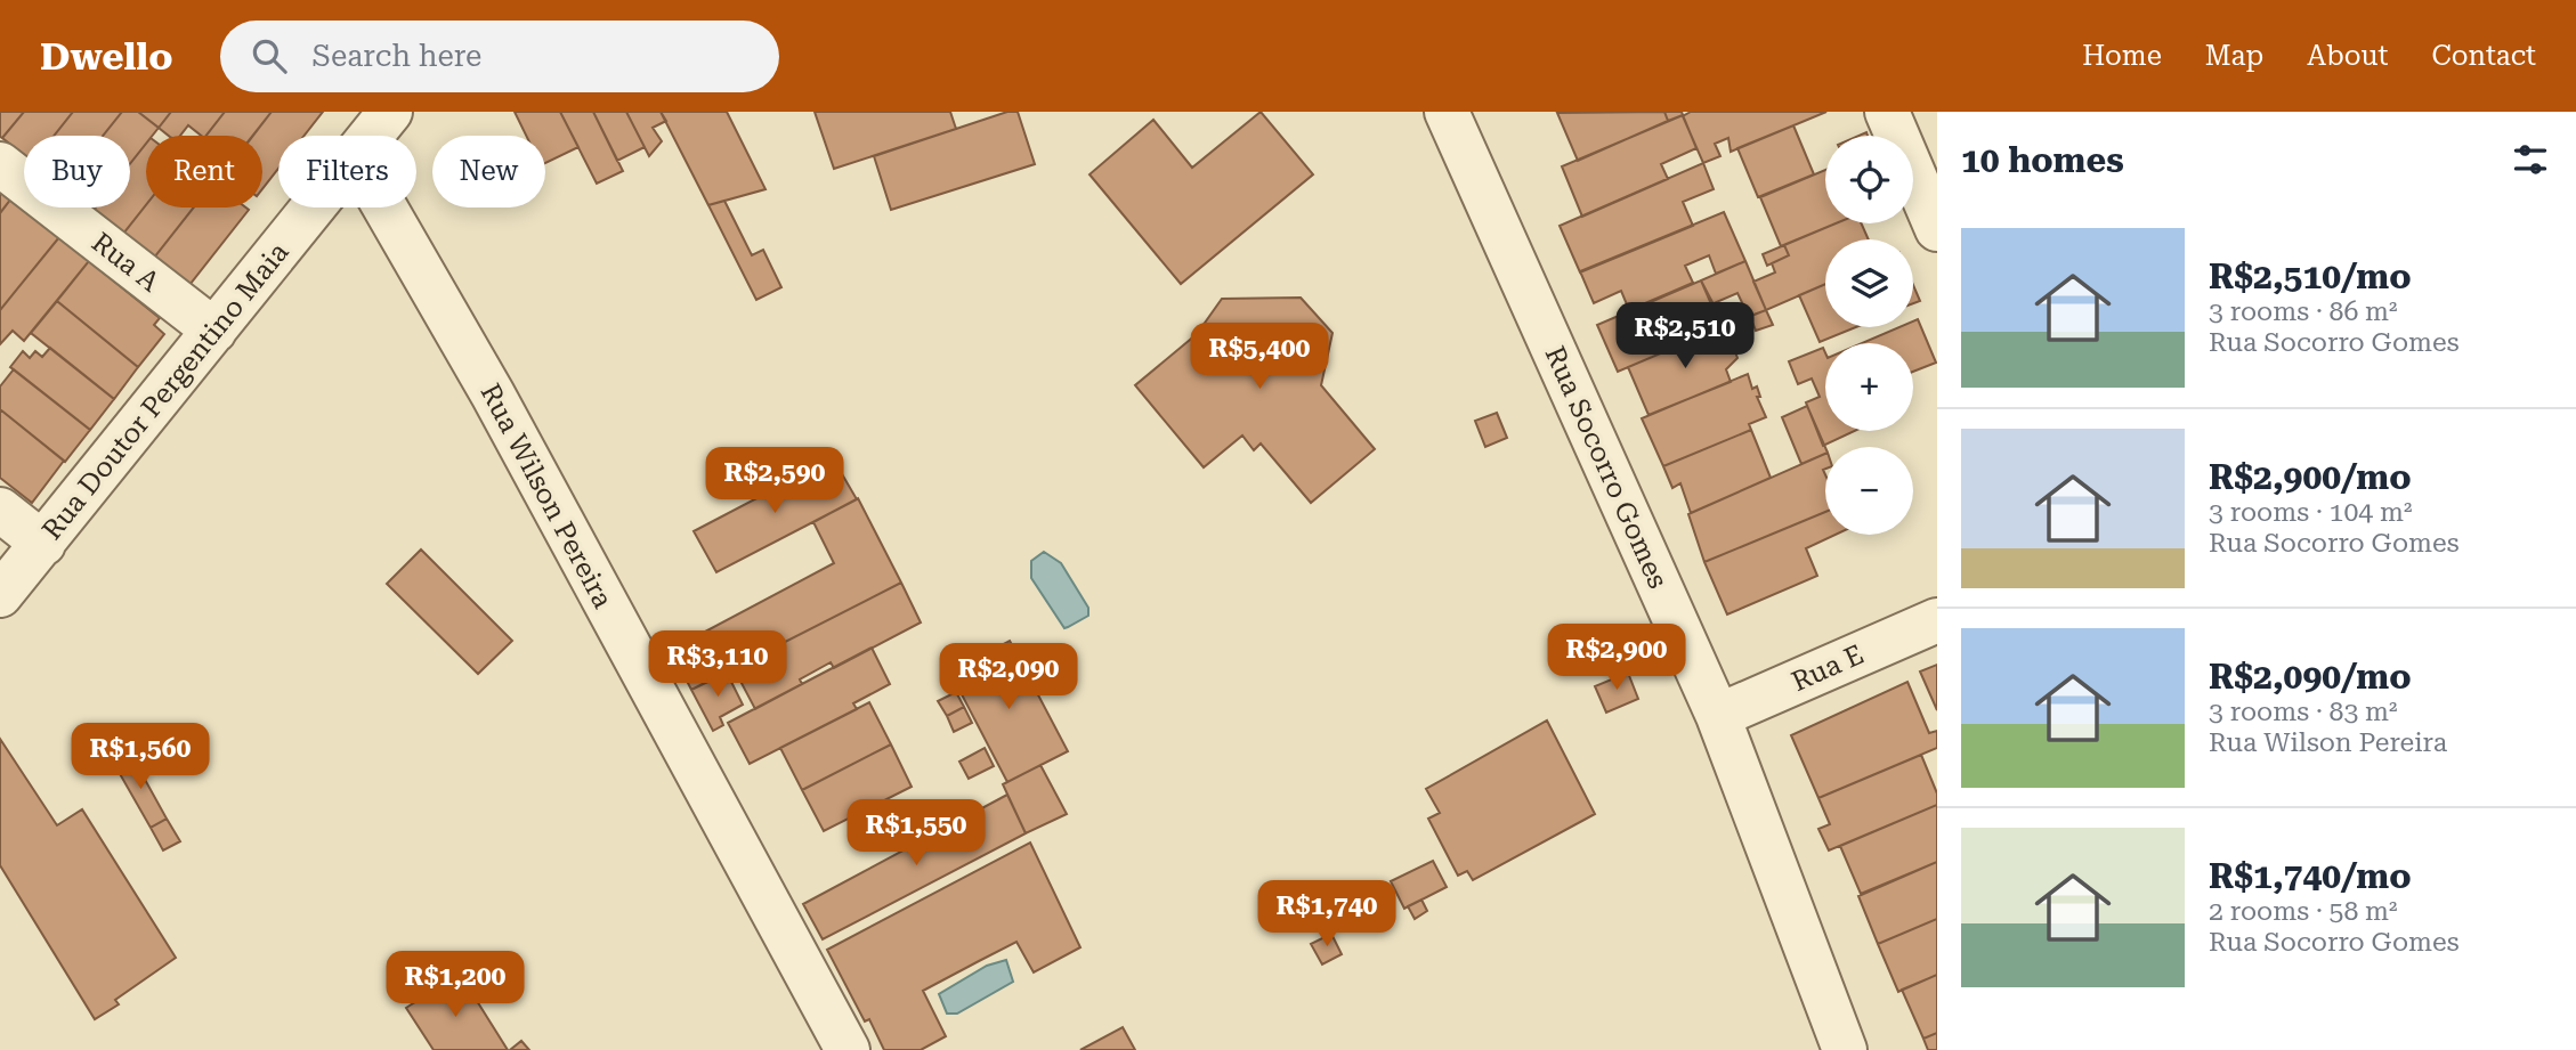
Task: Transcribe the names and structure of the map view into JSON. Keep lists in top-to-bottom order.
{
  "streets": {
    "street": [
      "Rua A",
      "Rua Doutor Pergentino Maia",
      "Rua Socorro Gomes",
      "Rua Wilson Pereira",
      "Rua E"
    ]
  },
  "crossings": [
    ["Rua A", "Rua Doutor Pergentino Maia"],
    ["Rua Socorro Gomes", "Rua E"]
  ],
  "page": {
    "header": "Dwello",
    "search": "Search here",
    "nav": [
      "Home",
      "Map",
      "About",
      "Contact"
    ],
    "heading": "10 homes",
    "map_buttons": ["+", "−"],
    "chip": [
      "Buy",
      "Rent",
      "Filters",
      "New"
    ],
    "list": [
      {
        "name": "R$2,510/mo",
        "note": "3 rooms · 86 m² · Rua Socorro Gomes"
      },
      {
        "name": "R$2,900/mo",
        "note": "3 rooms · 104 m² · Rua Socorro Gomes"
      },
      {
        "name": "R$2,090/mo",
        "note": "3 rooms · 83 m² · Rua Wilson Pereira"
      },
      {
        "name": "R$1,740/mo",
        "note": "2 rooms · 58 m² · Rua Socorro Gomes"
      }
    ],
    "price": [
      "R$2,510",
      "R$5,400",
      "R$2,590",
      "R$2,900",
      "R$3,110",
      "R$2,090",
      "R$1,560",
      "R$1,550",
      "R$1,740",
      "R$1,200"
    ]
  }
}
